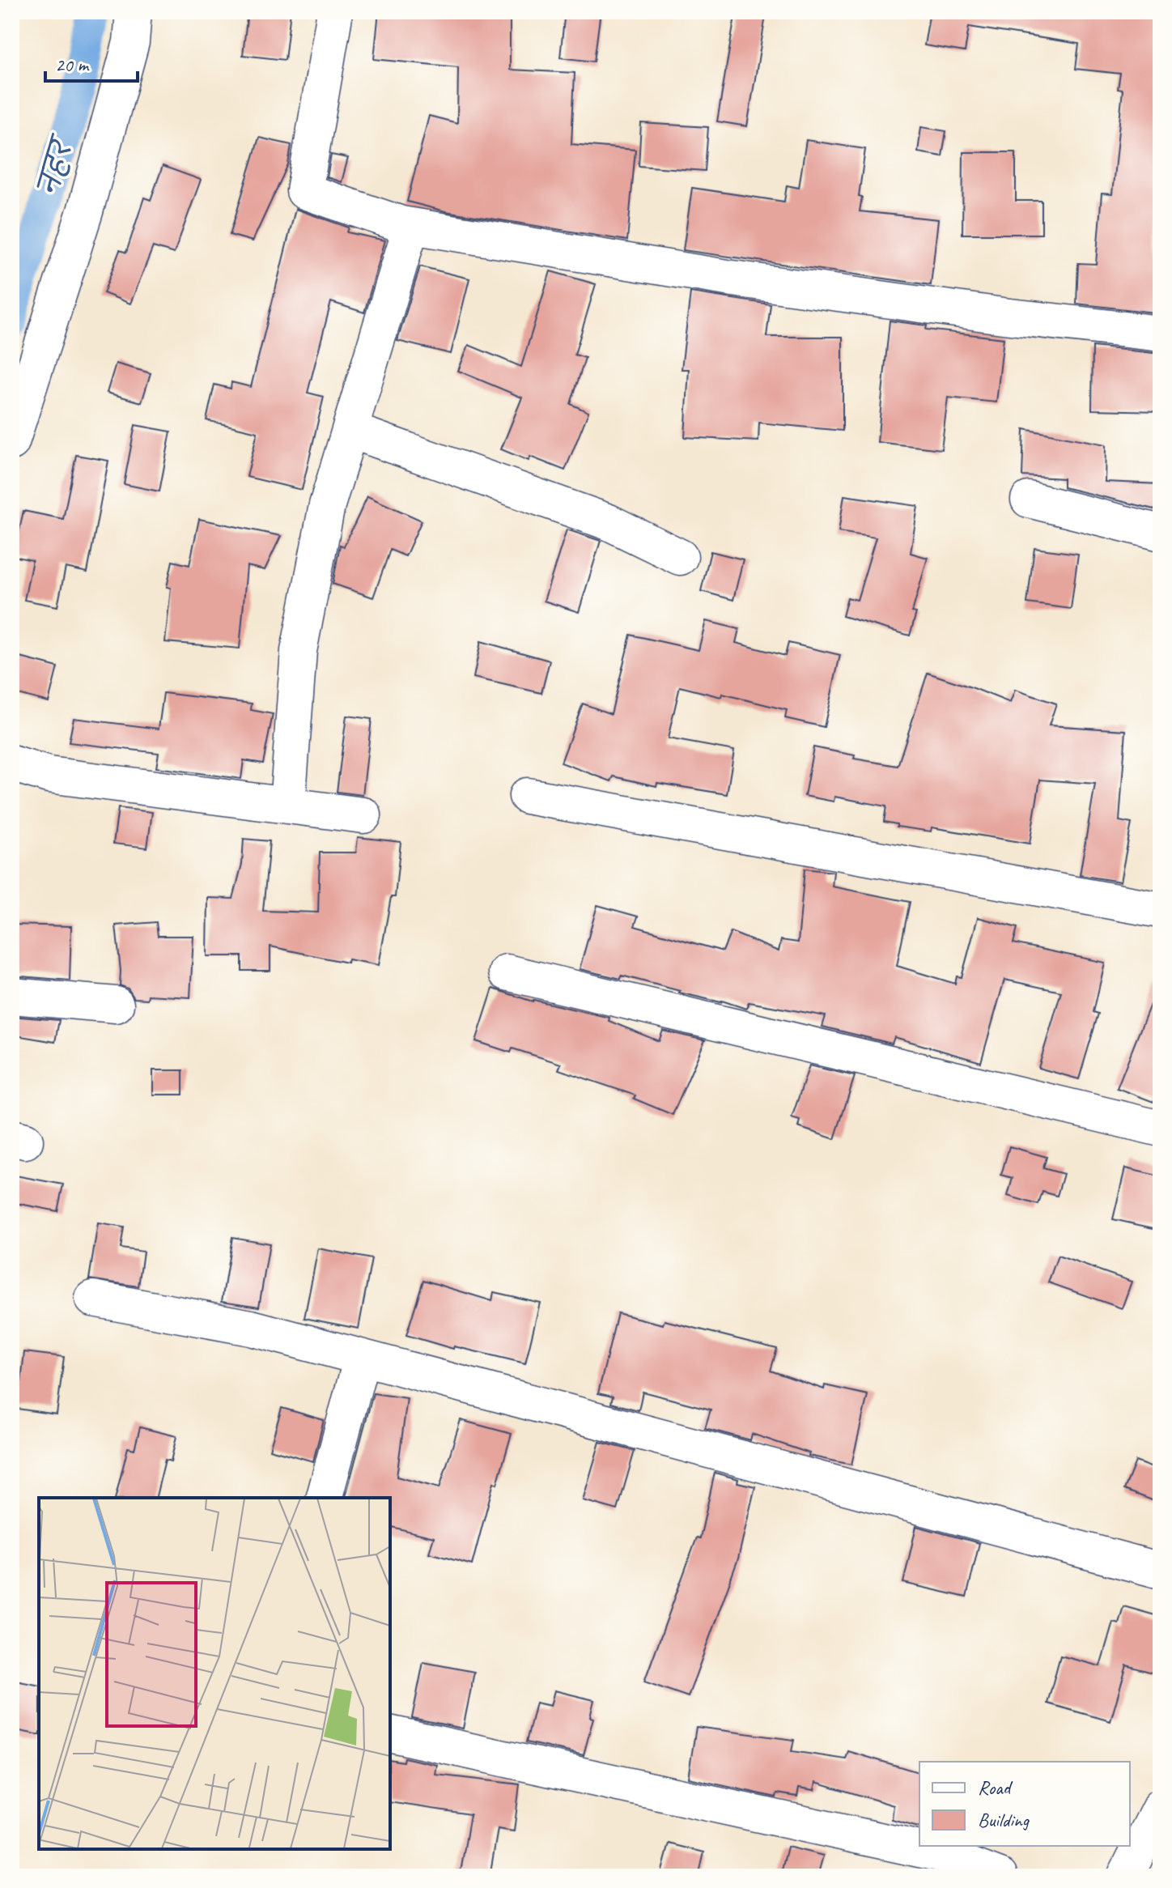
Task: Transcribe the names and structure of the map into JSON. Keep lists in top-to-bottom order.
{
  "water": ["नहर"],
  "legend": ["Road", "Building"],
  "scale_bar": "20 m"
}
